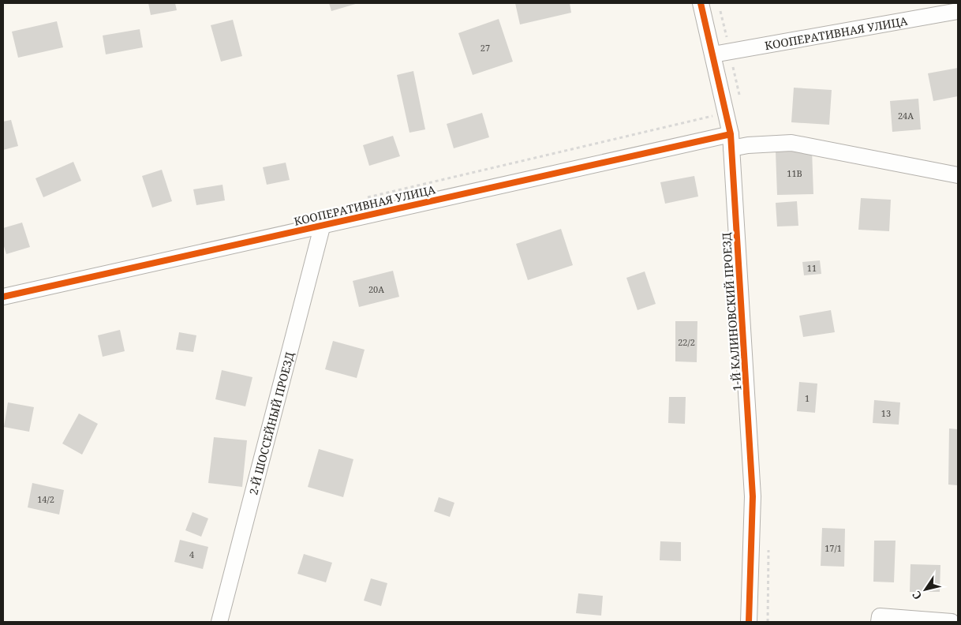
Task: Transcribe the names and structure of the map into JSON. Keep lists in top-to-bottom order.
{
  "streets": {
    "street": ["КООПЕРАТИВНАЯ УЛИЦА", "1-Й КАЛИНОВСКИЙ ПРОЕЗД", "2-Й ШОССЕЙНЫЙ ПРОЕЗД"]
  },
  "crossings": [
    ["КООПЕРАТИВНАЯ УЛИЦА", "1-Й КАЛИНОВСКИЙ ПРОЕЗД"],
    ["КООПЕРАТИВНАЯ УЛИЦА", "2-Й ШОССЕЙНЫЙ ПРОЕЗД"]
  ],
  "house_numbers": [
    "27",
    "24А",
    "11В",
    "11",
    "20А",
    "22/2",
    "1",
    "13",
    "14/2",
    "17/1",
    "4"
  ],
  "north": "bottom left"
}
